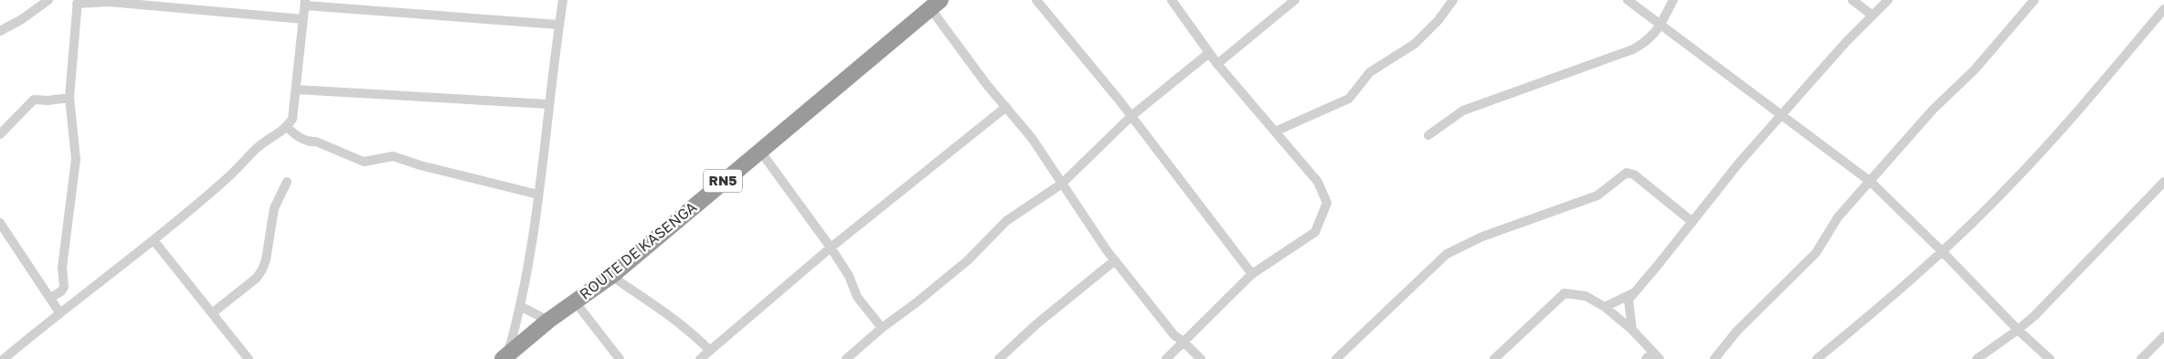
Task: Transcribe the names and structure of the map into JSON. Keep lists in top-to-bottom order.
{
  "streets": {
    "highway": ["RN5", "ROUTE DE KASENGA"]
  }
}
